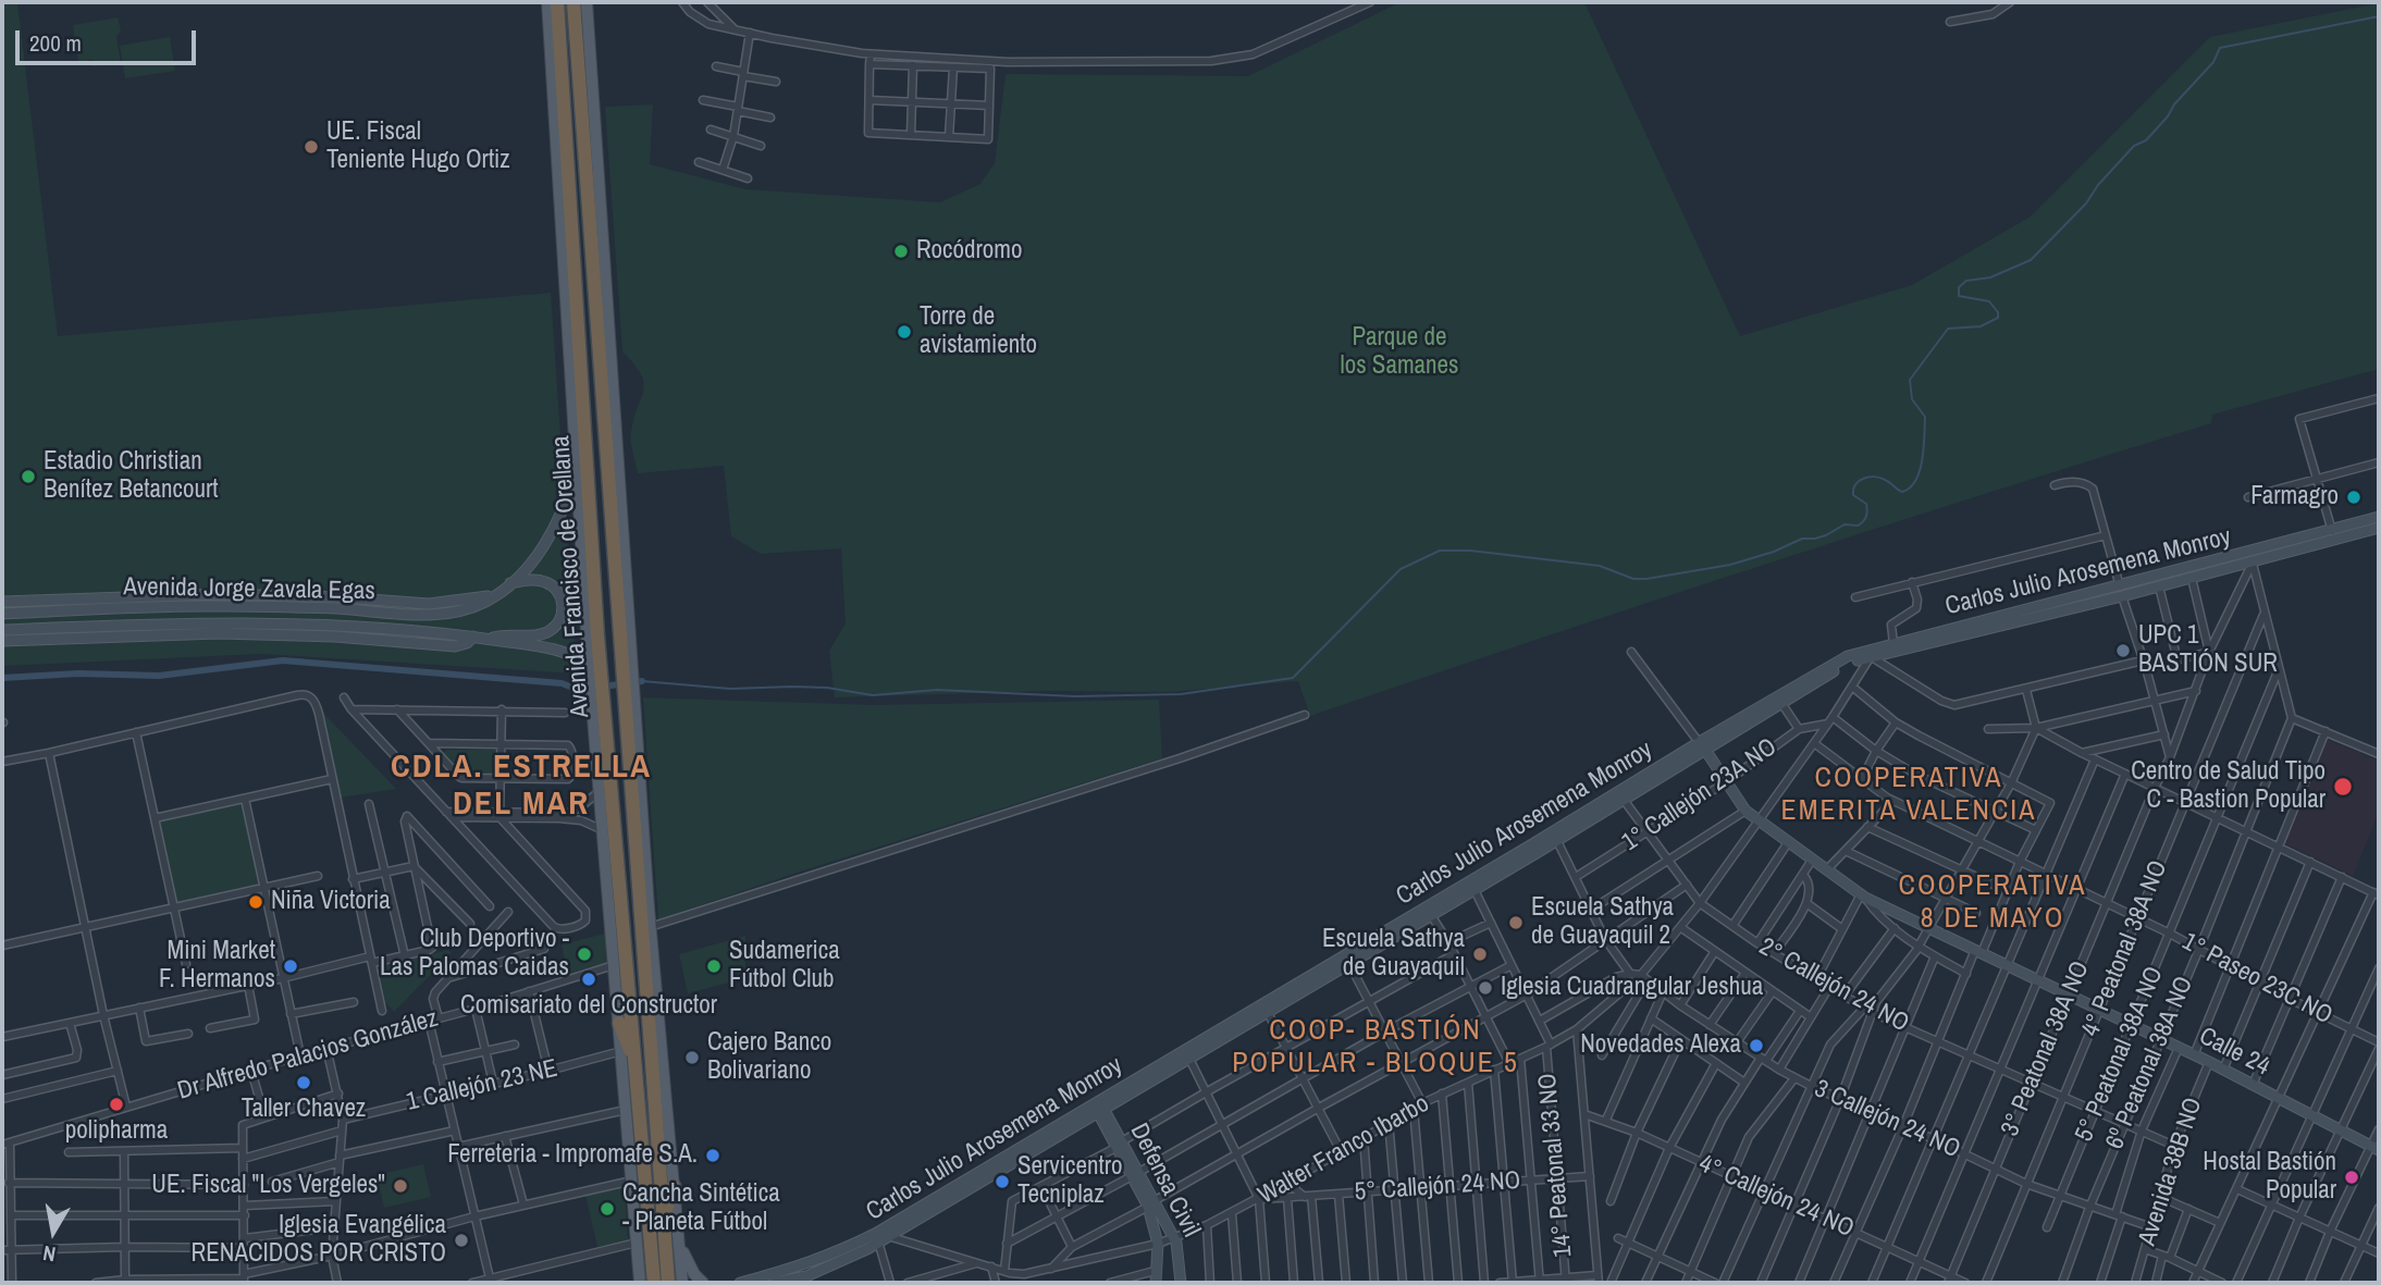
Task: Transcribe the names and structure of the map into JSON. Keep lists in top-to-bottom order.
{
  "streets": {
    "highway": ["Avenida Francisco de Orellana"],
    "main road": [
      "Carlos Julio Arosemena Monroy",
      "Avenida Jorge Zavala Egas",
      "Calle 24",
      "Defensa Civil"
    ],
    "street": [
      "1° Callejón 23A NO",
      "4° Peatonal 38A NO",
      "1° Paseo 23C NO",
      "2° Callejón 24 NO",
      "3° Peatonal 38A NO",
      "5° Peatonal 38A NO",
      "Dr Alfredo Palacios González",
      "6º Peatonal 38A NO",
      "1 Callejón 23 NE",
      "3 Callejón 24 NO",
      "Walter Franco Ibarbo",
      "14° Peatonal 33 NO",
      "Avenida 38B NO",
      "5° Callejón 24 NO",
      "4° Callejón 24 NO"
    ]
  },
  "crossings": [
    ["Carlos Julio Arosemena Monroy", "2° Callejón 24 NO"],
    ["Carlos Julio Arosemena Monroy", "3° Peatonal 38A NO"],
    ["Carlos Julio Arosemena Monroy", "Calle 24"],
    ["Carlos Julio Arosemena Monroy", "Walter Franco Ibarbo"],
    ["Carlos Julio Arosemena Monroy", "14° Peatonal 33 NO"],
    ["Carlos Julio Arosemena Monroy", "Defensa Civil"],
    ["Avenida Francisco de Orellana", "Avenida Jorge Zavala Egas"],
    ["Avenida Francisco de Orellana", "Dr Alfredo Palacios González"],
    ["Avenida Francisco de Orellana", "1 Callejón 23 NE"],
    ["1° Callejón 23A NO", "2° Callejón 24 NO"],
    ["1° Callejón 23A NO", "Calle 24"],
    ["1° Callejón 23A NO", "Walter Franco Ibarbo"],
    ["4° Peatonal 38A NO", "1° Paseo 23C NO"],
    ["4° Peatonal 38A NO", "2° Callejón 24 NO"],
    ["4° Peatonal 38A NO", "Calle 24"],
    ["4° Peatonal 38A NO", "3 Callejón 24 NO"],
    ["1° Paseo 23C NO", "3° Peatonal 38A NO"],
    ["1° Paseo 23C NO", "5° Peatonal 38A NO"],
    ["1° Paseo 23C NO", "6º Peatonal 38A NO"],
    ["1° Paseo 23C NO", "Walter Franco Ibarbo"],
    ["1° Paseo 23C NO", "Avenida 38B NO"],
    ["2° Callejón 24 NO", "3° Peatonal 38A NO"],
    ["2° Callejón 24 NO", "5° Peatonal 38A NO"],
    ["2° Callejón 24 NO", "6º Peatonal 38A NO"],
    ["2° Callejón 24 NO", "Walter Franco Ibarbo"],
    ["2° Callejón 24 NO", "Avenida 38B NO"],
    ["3° Peatonal 38A NO", "Calle 24"],
    ["3° Peatonal 38A NO", "3 Callejón 24 NO"],
    ["3° Peatonal 38A NO", "4° Callejón 24 NO"],
    ["Calle 24", "5° Peatonal 38A NO"],
    ["Calle 24", "6º Peatonal 38A NO"],
    ["Calle 24", "Walter Franco Ibarbo"],
    ["Calle 24", "Avenida 38B NO"],
    ["5° Peatonal 38A NO", "3 Callejón 24 NO"],
    ["6º Peatonal 38A NO", "3 Callejón 24 NO"],
    ["3 Callejón 24 NO", "Walter Franco Ibarbo"],
    ["3 Callejón 24 NO", "Avenida 38B NO"],
    ["Walter Franco Ibarbo", "14° Peatonal 33 NO"],
    ["Walter Franco Ibarbo", "Defensa Civil"],
    ["Walter Franco Ibarbo", "5° Callejón 24 NO"],
    ["14° Peatonal 33 NO", "5° Callejón 24 NO"]
  ],
  "districts": [
    "CDLA. ESTRELLA DEL MAR",
    "COOPERATIVA EMERITA VALENCIA",
    "COOPERATIVA 8 DE MAYO",
    "COOP- BASTIÓN POPULAR - BLOQUE 5"
  ],
  "parks": ["Parque de los Samanes"],
  "places": [
    "UE. Fiscal Teniente Hugo Ortiz",
    "Rocódromo",
    "Torre de avistamiento",
    "Estadio Christian Benítez Betancourt",
    "Farmagro",
    "UPC 1 BASTIÓN SUR",
    "Centro de Salud Tipo C - Bastion Popular",
    "Niña Victoria",
    "Escuela Sathya de Guayaquil 2",
    "Club Deportivo - Las Palomas Caidas",
    "Escuela Sathya de Guayaquil",
    "Mini Market F. Hermanos",
    "Sudamerica Fútbol Club",
    "Comisariato del Constructor",
    "Iglesia Cuadrangular Jeshua",
    "Novedades Alexa",
    "Cajero Banco Bolivariano",
    "Taller Chavez",
    "polipharma",
    "Ferreteria - Impromafe S.A.",
    "Hostal Bastión Popular",
    "Servicentro Tecniplaz",
    "UE. Fiscal \"Los Vergeles\"",
    "Cancha Sintética - Planeta Fútbol",
    "Iglesia Evangélica RENACIDOS POR CRISTO"
  ],
  "scale_bar": "200 m",
  "north": "bottom"
}
